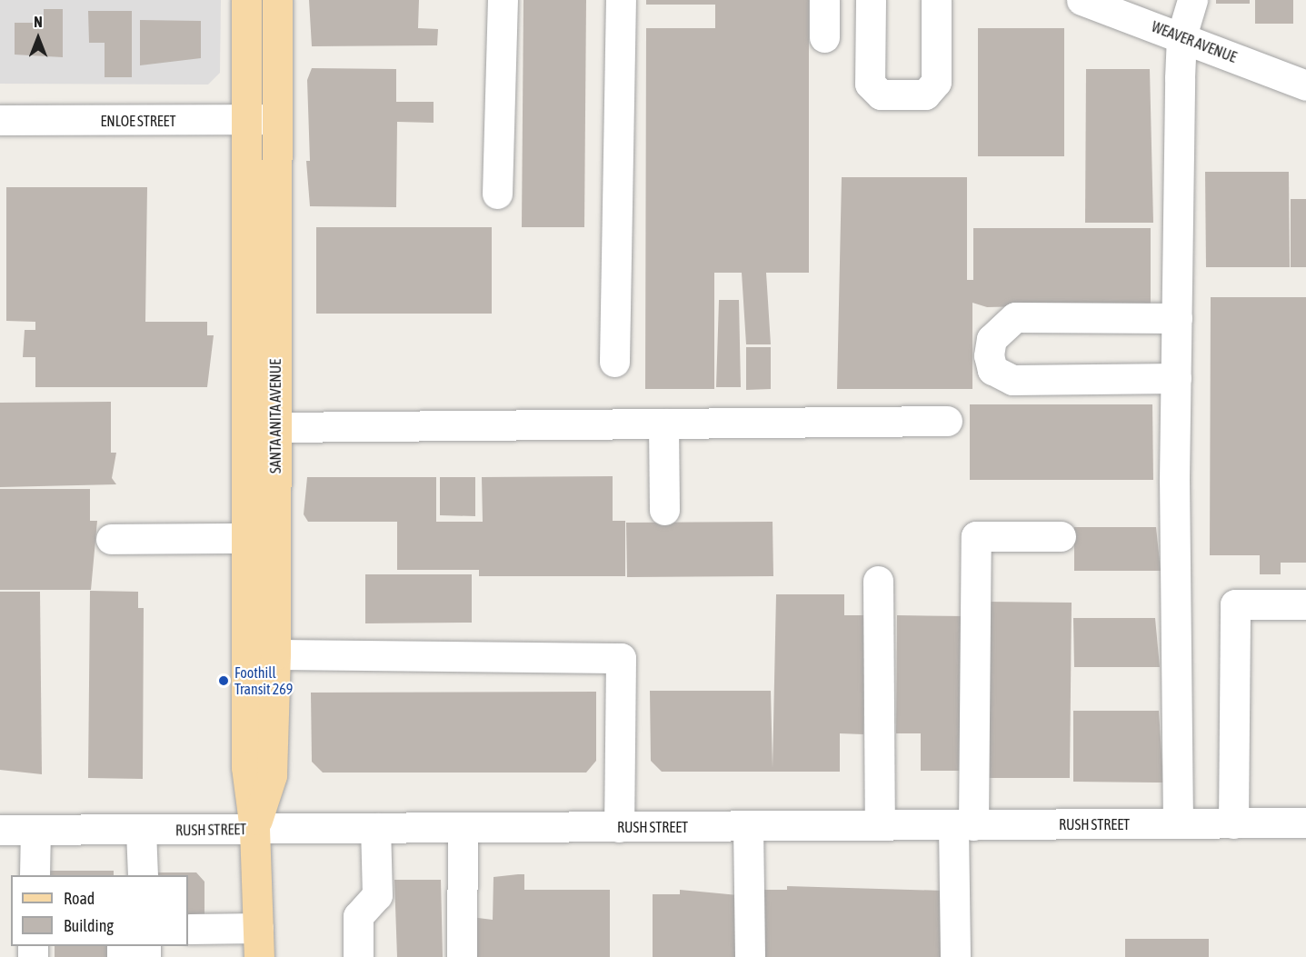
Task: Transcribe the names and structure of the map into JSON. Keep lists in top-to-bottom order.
{
  "streets": {
    "main road": ["SANTA ANITA AVENUE"],
    "street": ["WEAVER AVENUE", "ENLOE STREET", "RUSH STREET"]
  },
  "crossings": [
    ["ENLOE STREET", "SANTA ANITA AVENUE"],
    ["SANTA ANITA AVENUE", "RUSH STREET"]
  ],
  "places": ["Foothill Transit 269"],
  "legend": ["Road", "Building"],
  "north": "top"
}
